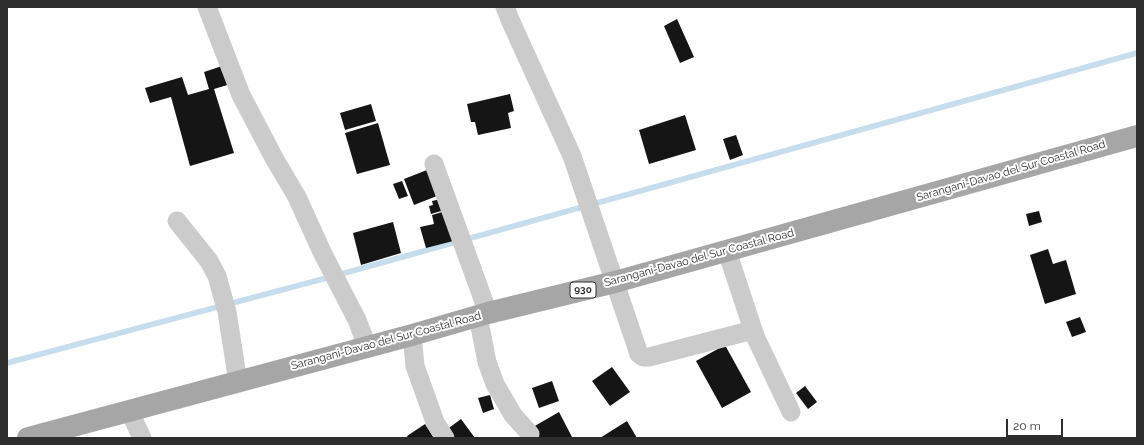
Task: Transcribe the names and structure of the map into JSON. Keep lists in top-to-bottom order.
{
  "streets": {
    "main road": ["Sarangani-Davao del Sur Coastal Road", "930"]
  },
  "scale_bar": "20 m"
}
